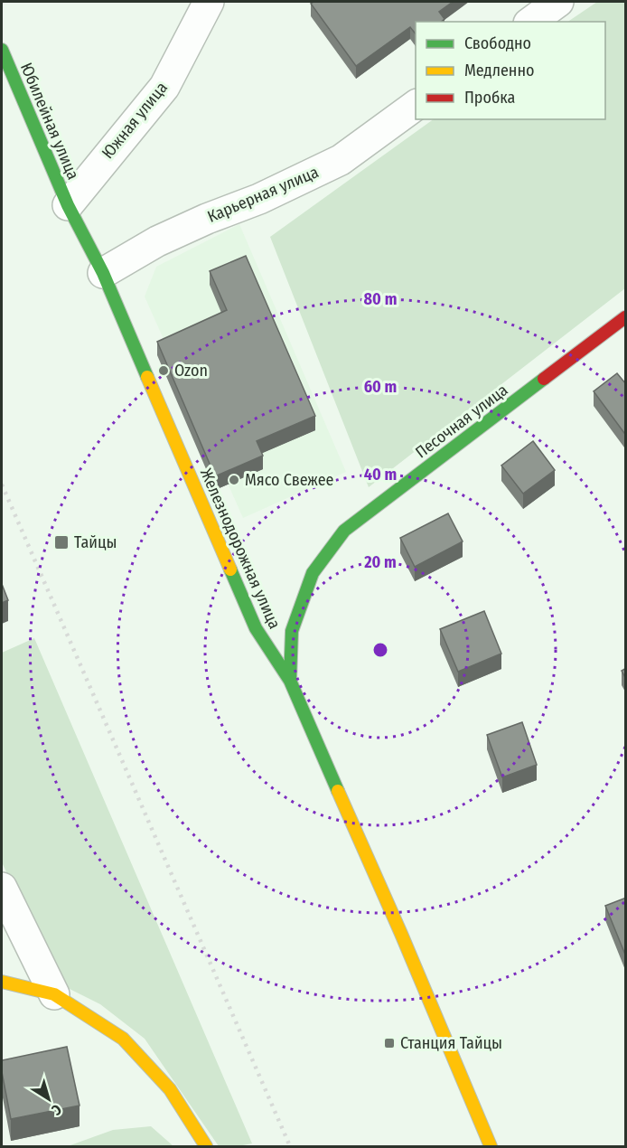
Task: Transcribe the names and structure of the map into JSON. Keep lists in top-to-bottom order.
{
  "streets": {
    "street": [
      "Южная улица",
      "Юбилейная улица",
      "Карьерная улица",
      "Песочная улица",
      "Железнодорожная улица"
    ]
  },
  "crossings": [
    ["Южная улица", "Юбилейная улица"],
    ["Южная улица", "Железнодорожная улица"],
    ["Юбилейная улица", "Железнодорожная улица"],
    ["Карьерная улица", "Железнодорожная улица"],
    ["Песочная улица", "Железнодорожная улица"]
  ],
  "places": {
    "other": ["Ozon", "Мясо Свежее"],
    "transit": ["Тайцы", "Станция Тайцы"]
  },
  "legend": ["Свободно", "Медленно", "Пробка"],
  "north": "bottom right",
  "rings": [
    "80 m",
    "60 m",
    "40 m",
    "20 m"
  ]
}
